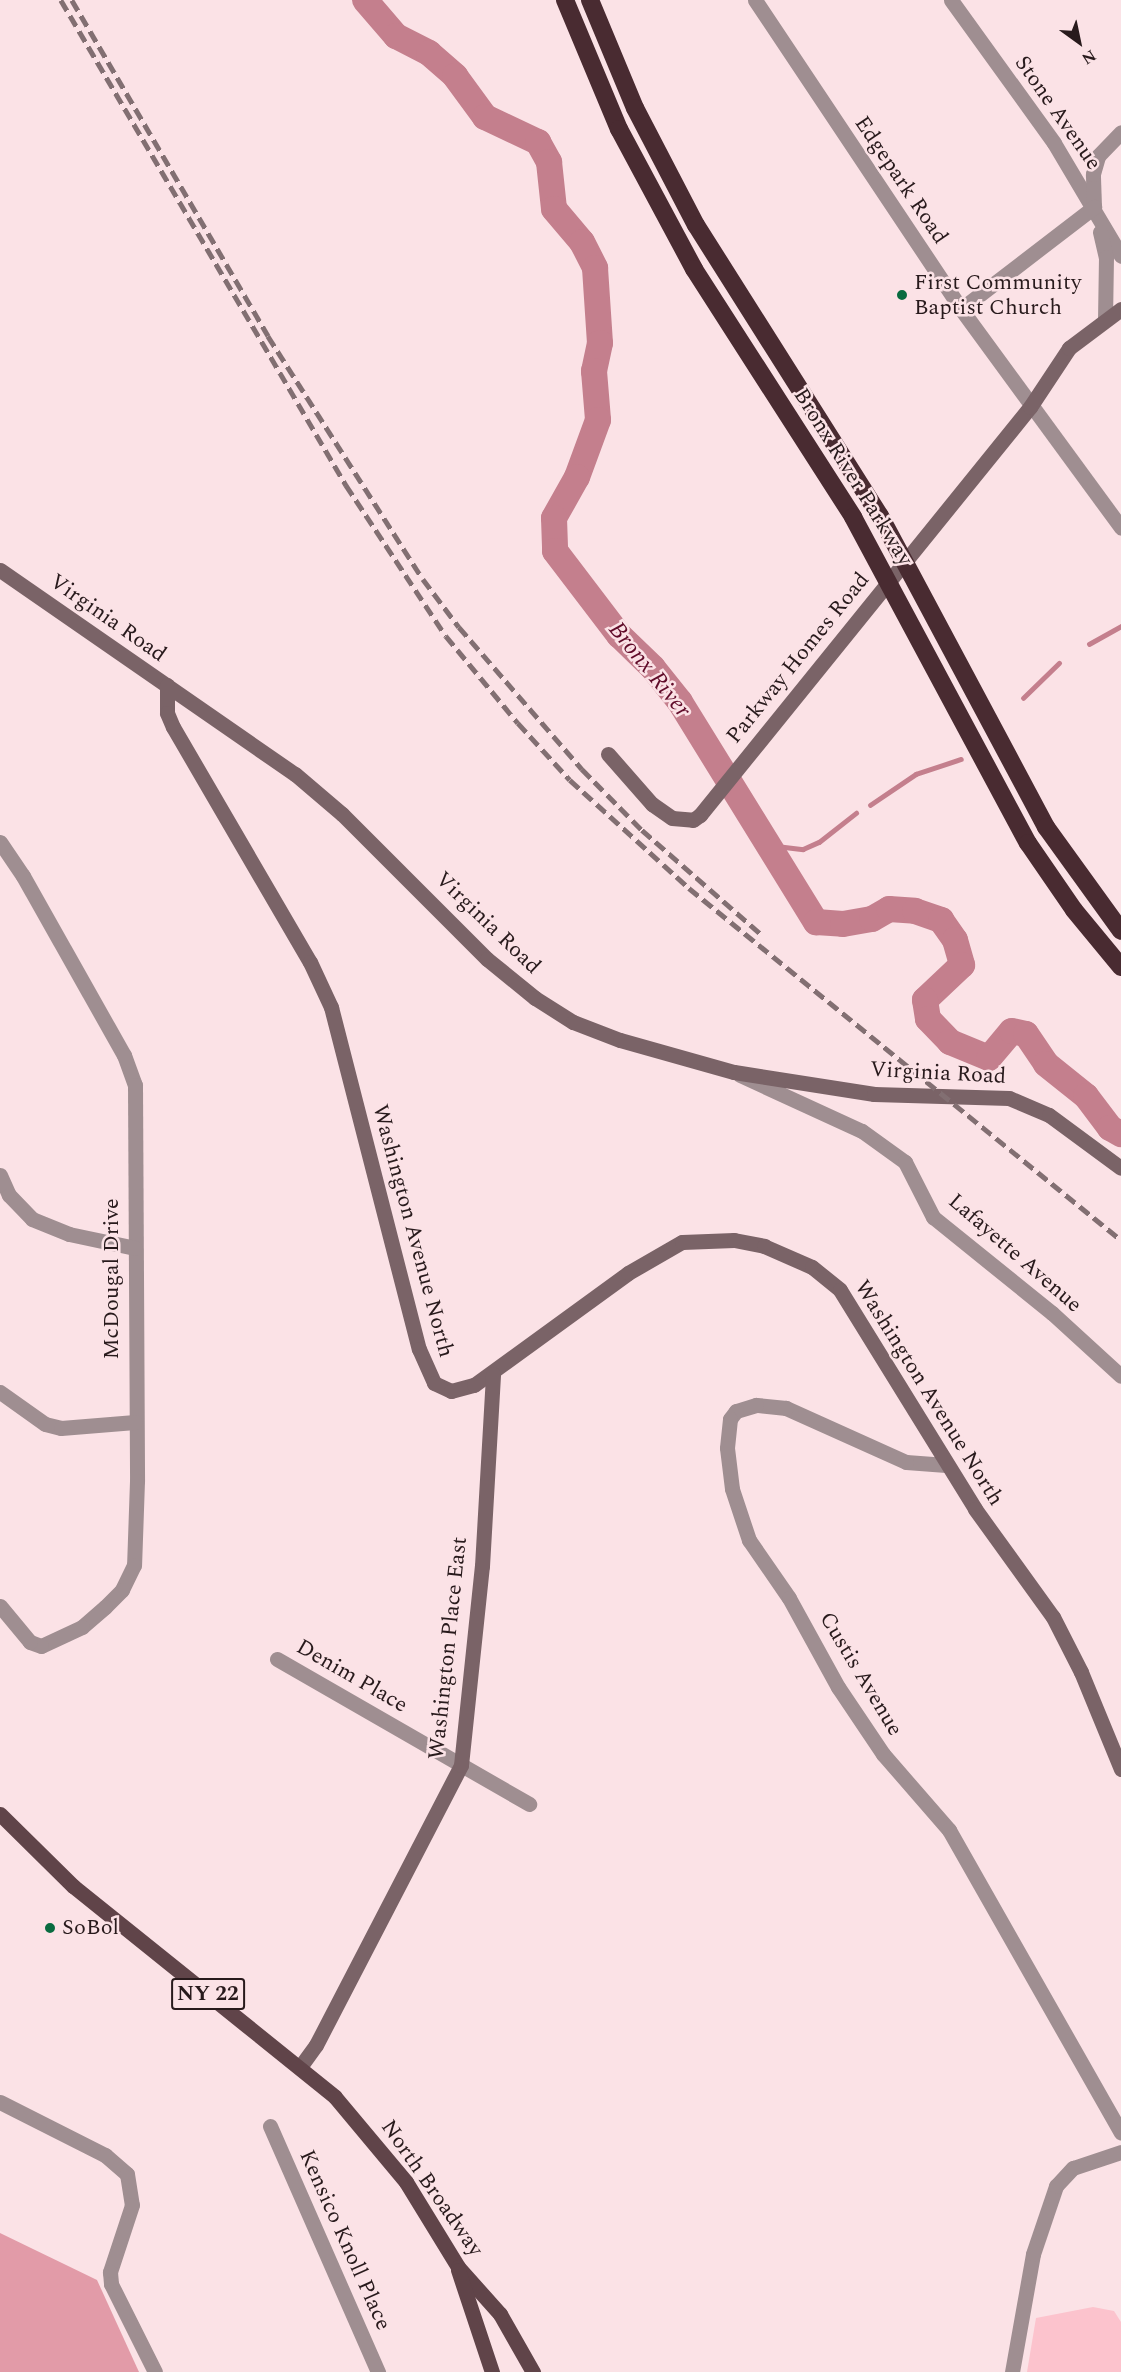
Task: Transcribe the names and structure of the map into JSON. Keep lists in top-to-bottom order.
{
  "streets": {
    "highway": ["Bronx River Parkway"],
    "main road": ["NY 22", "North Broadway"],
    "street": [
      "Stone Avenue",
      "Edgepark Road",
      "Virginia Road",
      "Parkway Homes Road",
      "Washington Avenue North",
      "Lafayette Avenue",
      "McDougal Drive",
      "Washington Place East",
      "Custis Avenue",
      "Denim Place",
      "Kensico Knoll Place"
    ]
  },
  "crossings": [
    ["Edgepark Road", "Parkway Homes Road"],
    ["Bronx River Parkway", "Parkway Homes Road"],
    ["Virginia Road", "Washington Avenue North"],
    ["Virginia Road", "Lafayette Avenue"],
    ["Washington Avenue North", "Washington Place East"],
    ["Washington Avenue North", "Custis Avenue"],
    ["Washington Place East", "Denim Place"],
    ["Washington Place East", "North Broadway"],
    ["NY 22", "North Broadway"]
  ],
  "water": ["Bronx River"],
  "places": ["First Community Baptist Church", "SoBol"],
  "north": "bottom right"
}
